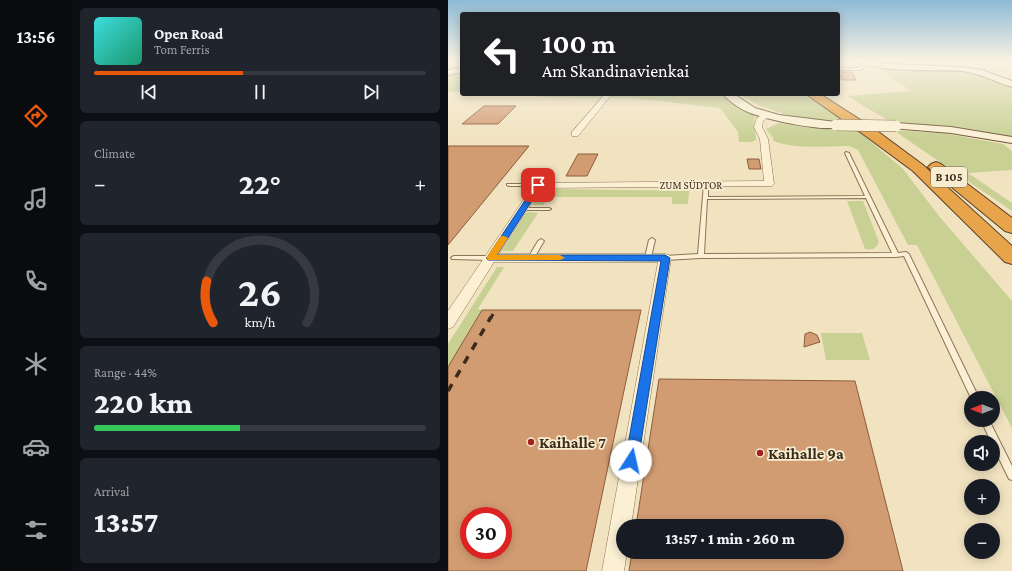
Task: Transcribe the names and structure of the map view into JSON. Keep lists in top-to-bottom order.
{
  "streets": {
    "highway": ["B 105"],
    "street": ["ZUM SÜDTOR"]
  },
  "places": ["Kaihalle 7", "Kaihalle 9a"],
  "north": "left",
  "page": {
    "tabs": "13:56",
    "turn": ["100 m", "Am Skandinavienkai"],
    "song": ["Open Road", "Tom Ferris"],
    "tile": [
      "Climate",
      ["Range · 44%", "220 km"],
      ["Arrival", "13:57"]
    ],
    "heat": ["−", "22°", "+"],
    "map_buttons": ["+", "−"],
    "limit": "30",
    "trip": "13:57 · 1 min · 260 m",
    "gauge": ["26", "km/h"]
  }
}
